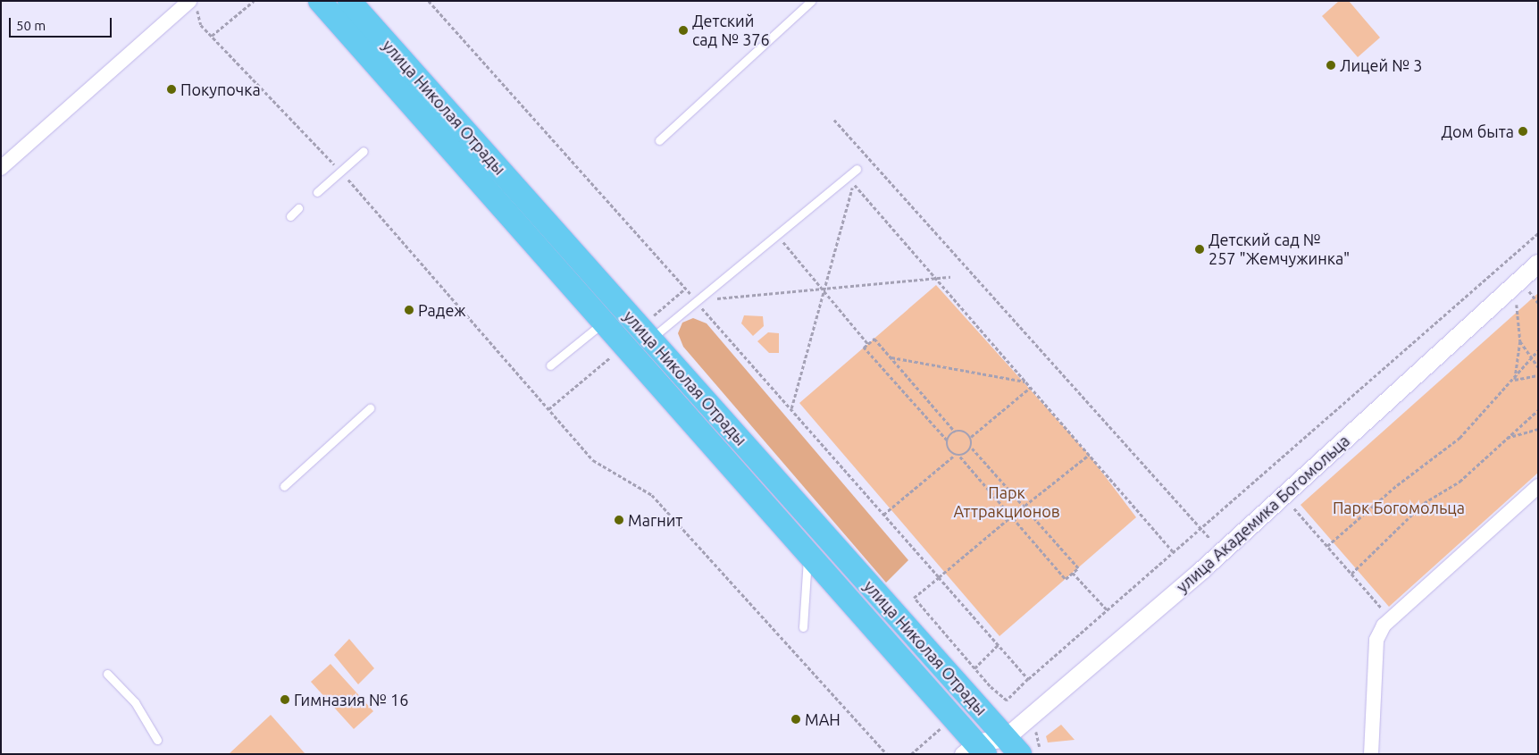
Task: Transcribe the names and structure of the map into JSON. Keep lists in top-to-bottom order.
{
  "streets": {
    "main road": ["улица Николая Отрады"],
    "street": ["улица Академика Богомольца"]
  },
  "crossings": [
    ["улица Николая Отрады", "улица Академика Богомольца"]
  ],
  "parks": ["Парк Аттракционов", "Парк Богомольца"],
  "places": [
    "Детский сад № 376",
    "Лицей № 3",
    "Покупочка",
    "Дом быта",
    "Детский сад № 257 \"Жемчужинка\"",
    "Радеж",
    "Магнит",
    "Гимназия № 16",
    "МАН"
  ],
  "scale_bar": "50 m"
}
